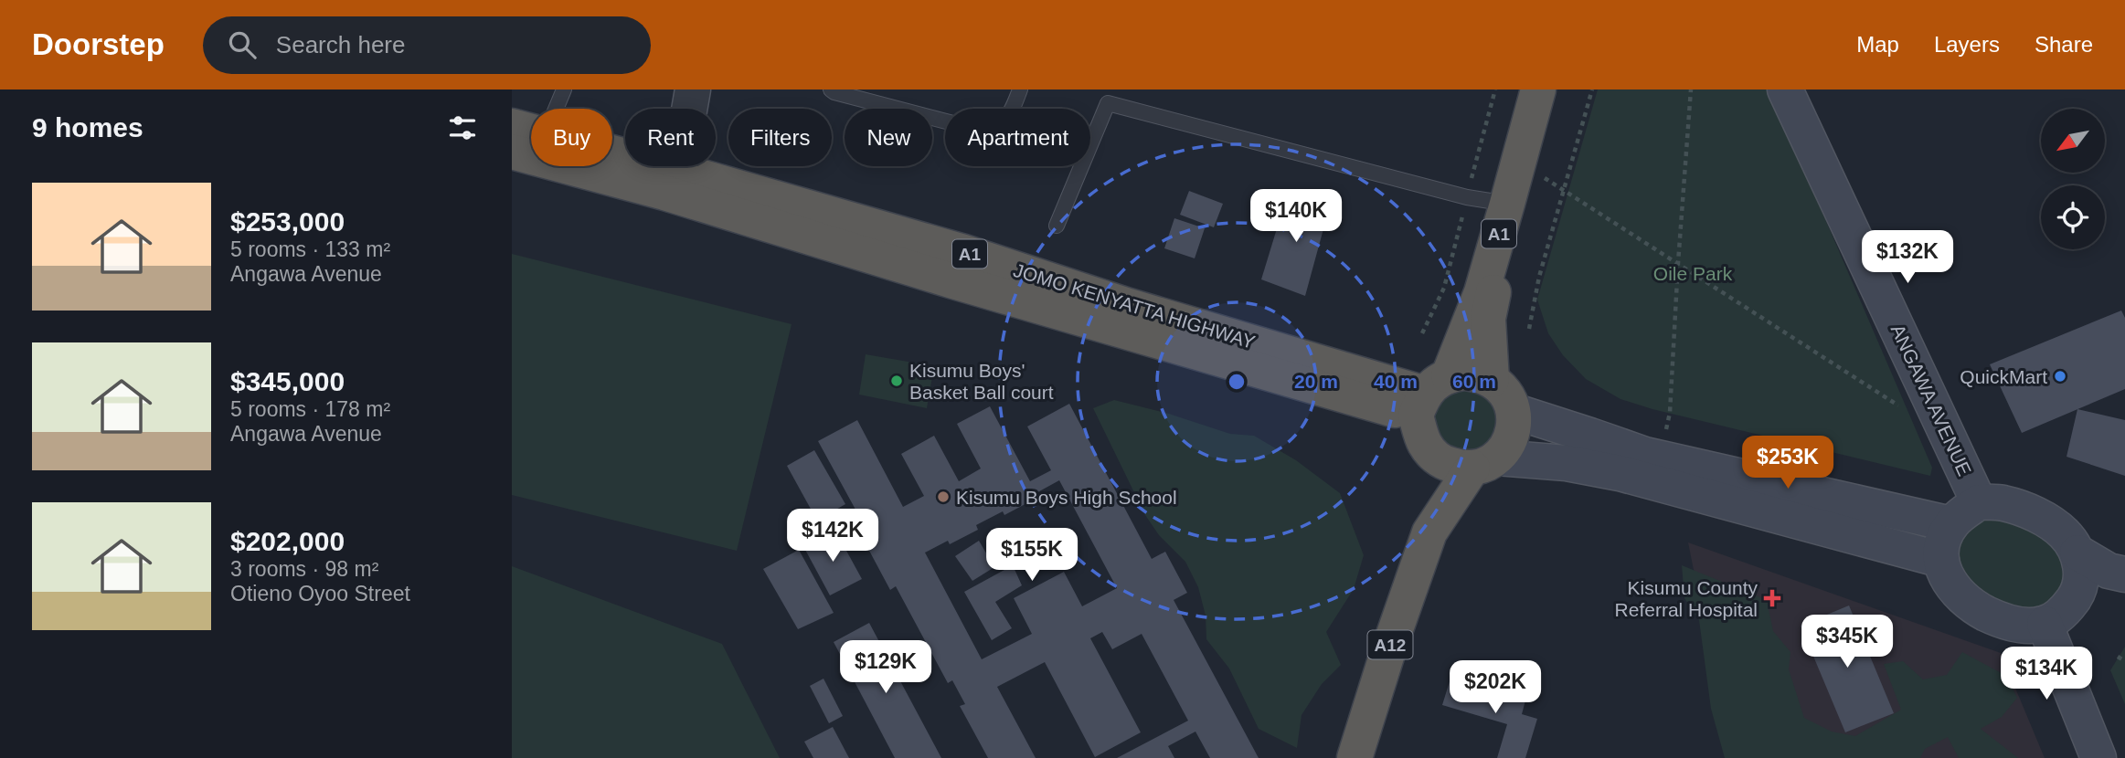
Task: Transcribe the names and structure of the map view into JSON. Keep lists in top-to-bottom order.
{
  "streets": {
    "highway": ["A1", "JOMO KENYATTA HIGHWAY", "A12"],
    "main road": ["ANGAWA AVENUE"]
  },
  "crossings": [
    ["A1", "JOMO KENYATTA HIGHWAY"]
  ],
  "parks": ["Oile Park"],
  "places": {
    "other": ["QuickMart", "Kisumu Boys' Basket Ball court", "Kisumu Boys High School"],
    "health": ["Kisumu County Referral Hospital"]
  },
  "north": "bottom left",
  "page": {
    "header": "Doorstep",
    "search": "Search here",
    "nav": ["Map", "Layers", "Share"],
    "heading": "9 homes",
    "chip": [
      "Buy",
      "Rent",
      "Filters",
      "New",
      "Apartment"
    ],
    "list": [
      {
        "name": "$253,000",
        "note": "5 rooms · 133 m² · Angawa Avenue"
      },
      {
        "name": "$345,000",
        "note": "5 rooms · 178 m² · Angawa Avenue"
      },
      {
        "name": "$202,000",
        "note": "3 rooms · 98 m² · Otieno Oyoo Street"
      }
    ],
    "price": [
      "$140K",
      "$132K",
      "$253K",
      "$142K",
      "$155K",
      "$345K",
      "$129K",
      "$134K",
      "$202K"
    ]
  },
  "rings": ["20 m", "40 m", "60 m"]
}
